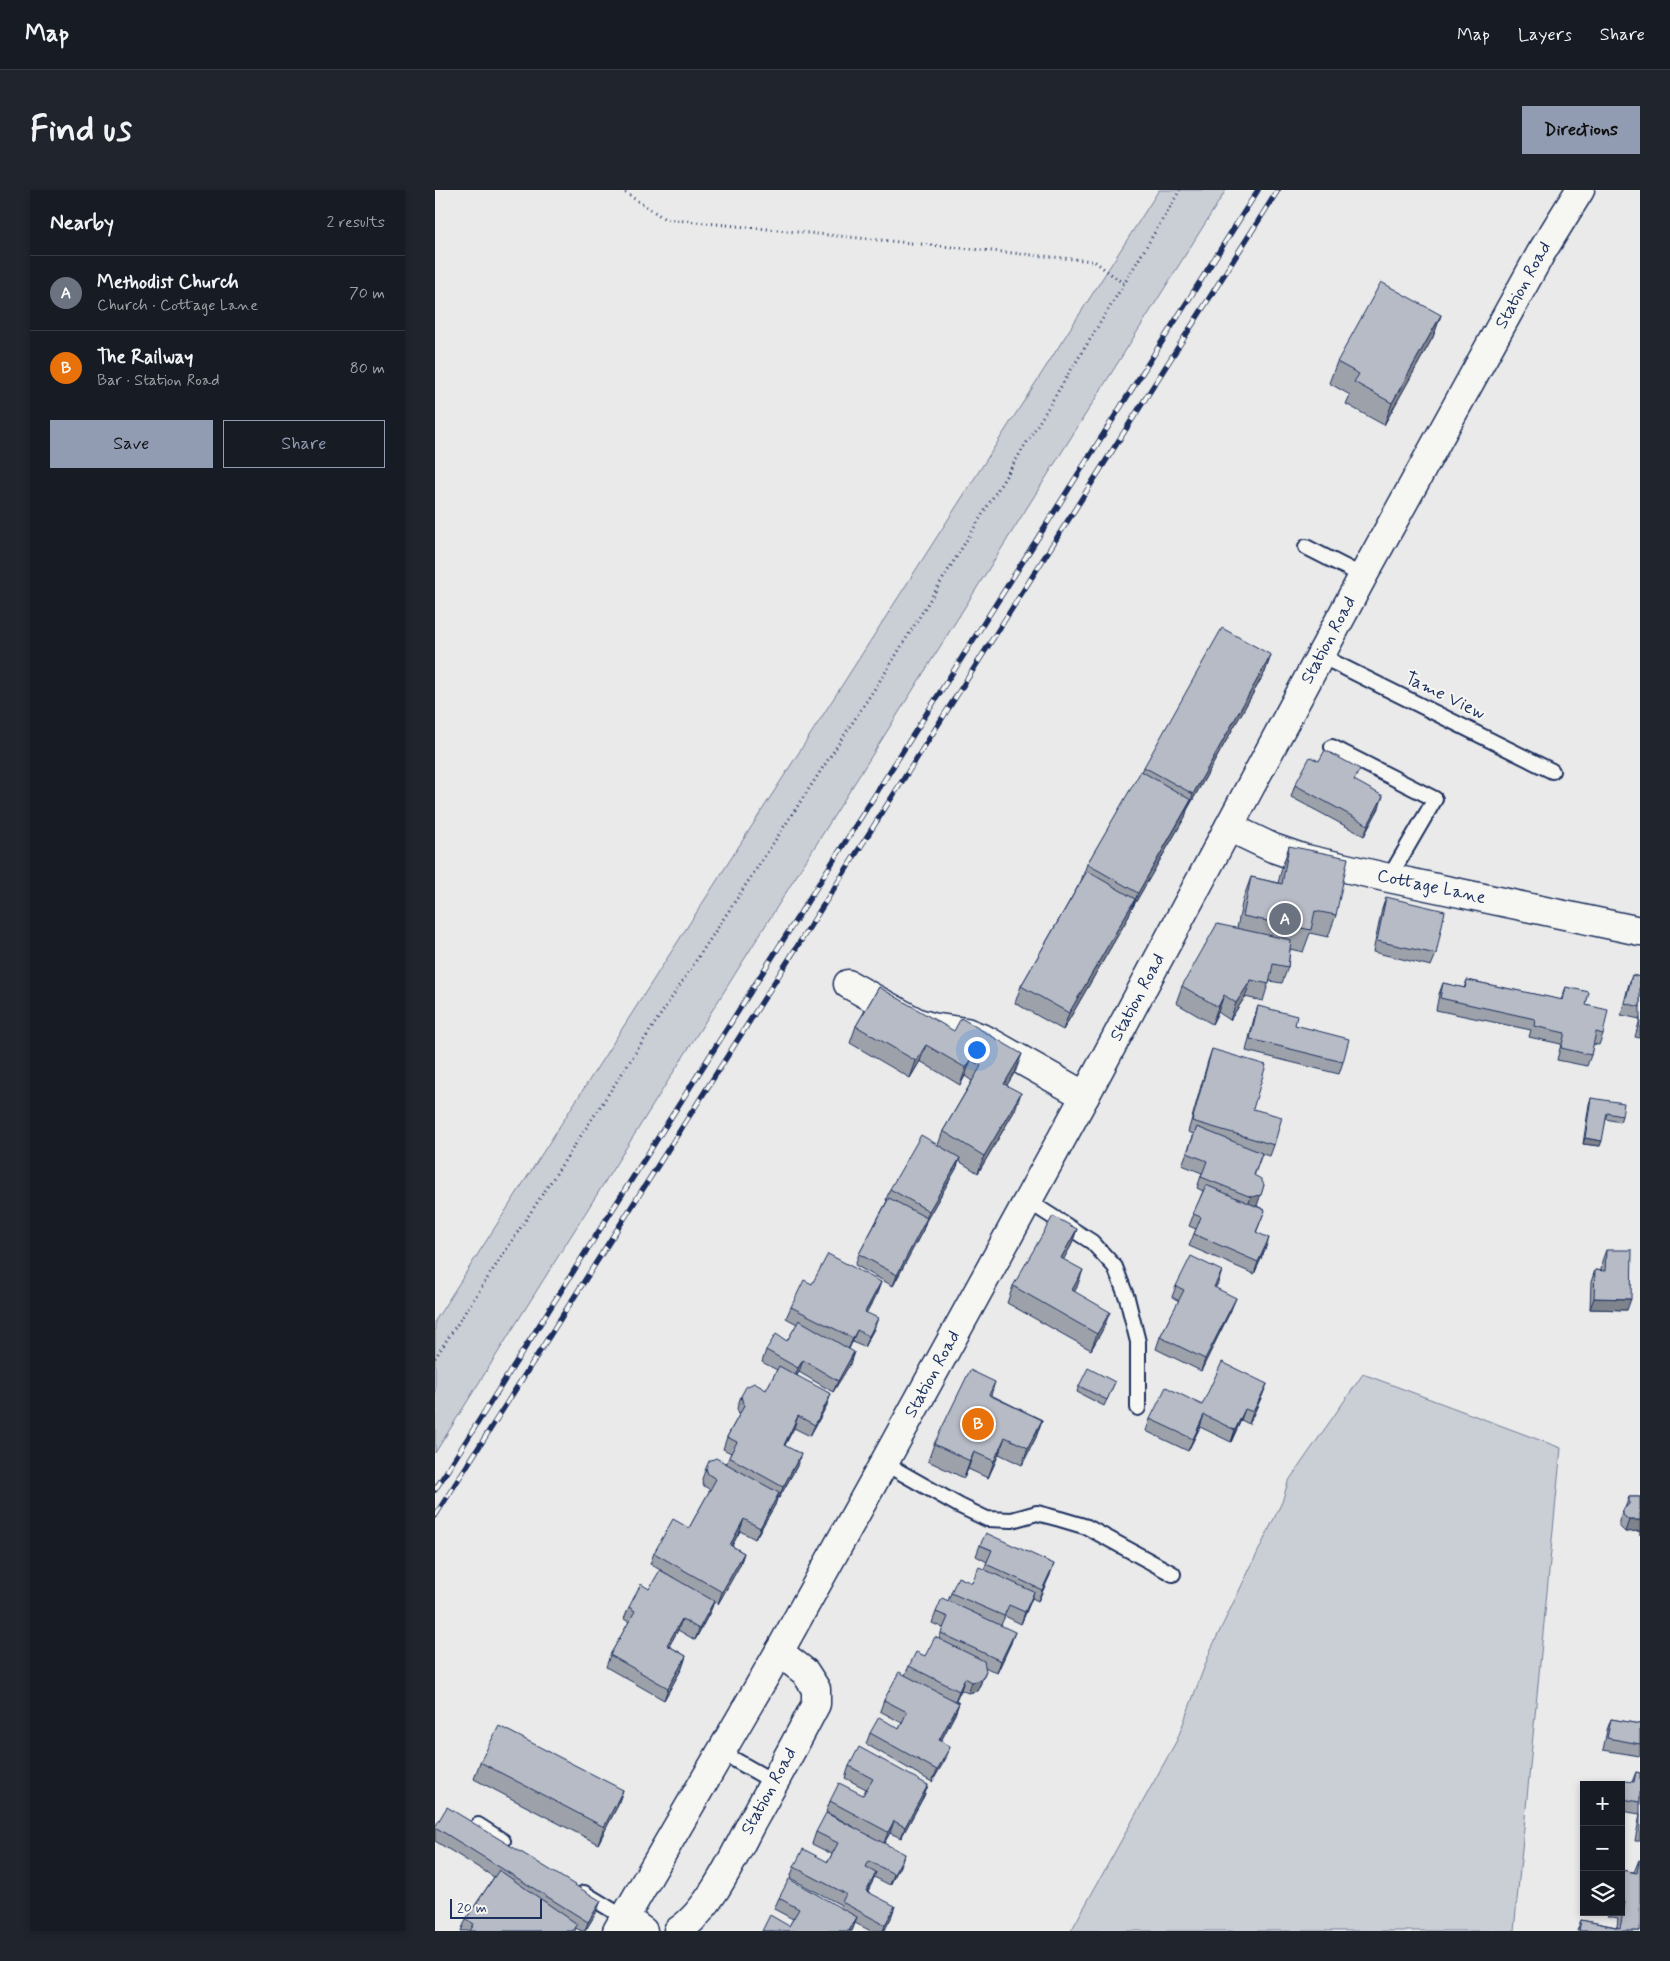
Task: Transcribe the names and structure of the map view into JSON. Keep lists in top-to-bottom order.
{
  "streets": {
    "street": ["Station Road", "Cottage Lane"],
    "lane": ["Tame View"]
  },
  "crossings": [
    ["Station Road", "Tame View"],
    ["Station Road", "Cottage Lane"]
  ],
  "scale_bar": "20 m",
  "page": {
    "header": "Map",
    "nav": ["Map", "Layers", "Share"],
    "buttons": [
      "Directions",
      ["Save", "Share"]
    ],
    "title": "Find us",
    "heading": ["Nearby", "2 results"],
    "list": [
      {
        "mark": "A",
        "name": "Methodist Church",
        "note": "Church · Cottage Lane",
        "value": "70 m"
      },
      {
        "mark": "B",
        "name": "The Railway",
        "note": "Bar · Station Road",
        "value": "80 m"
      }
    ],
    "pins": ["A", "B"],
    "map_buttons": ["+", "−"],
    "scale": "20 m"
  }
}
